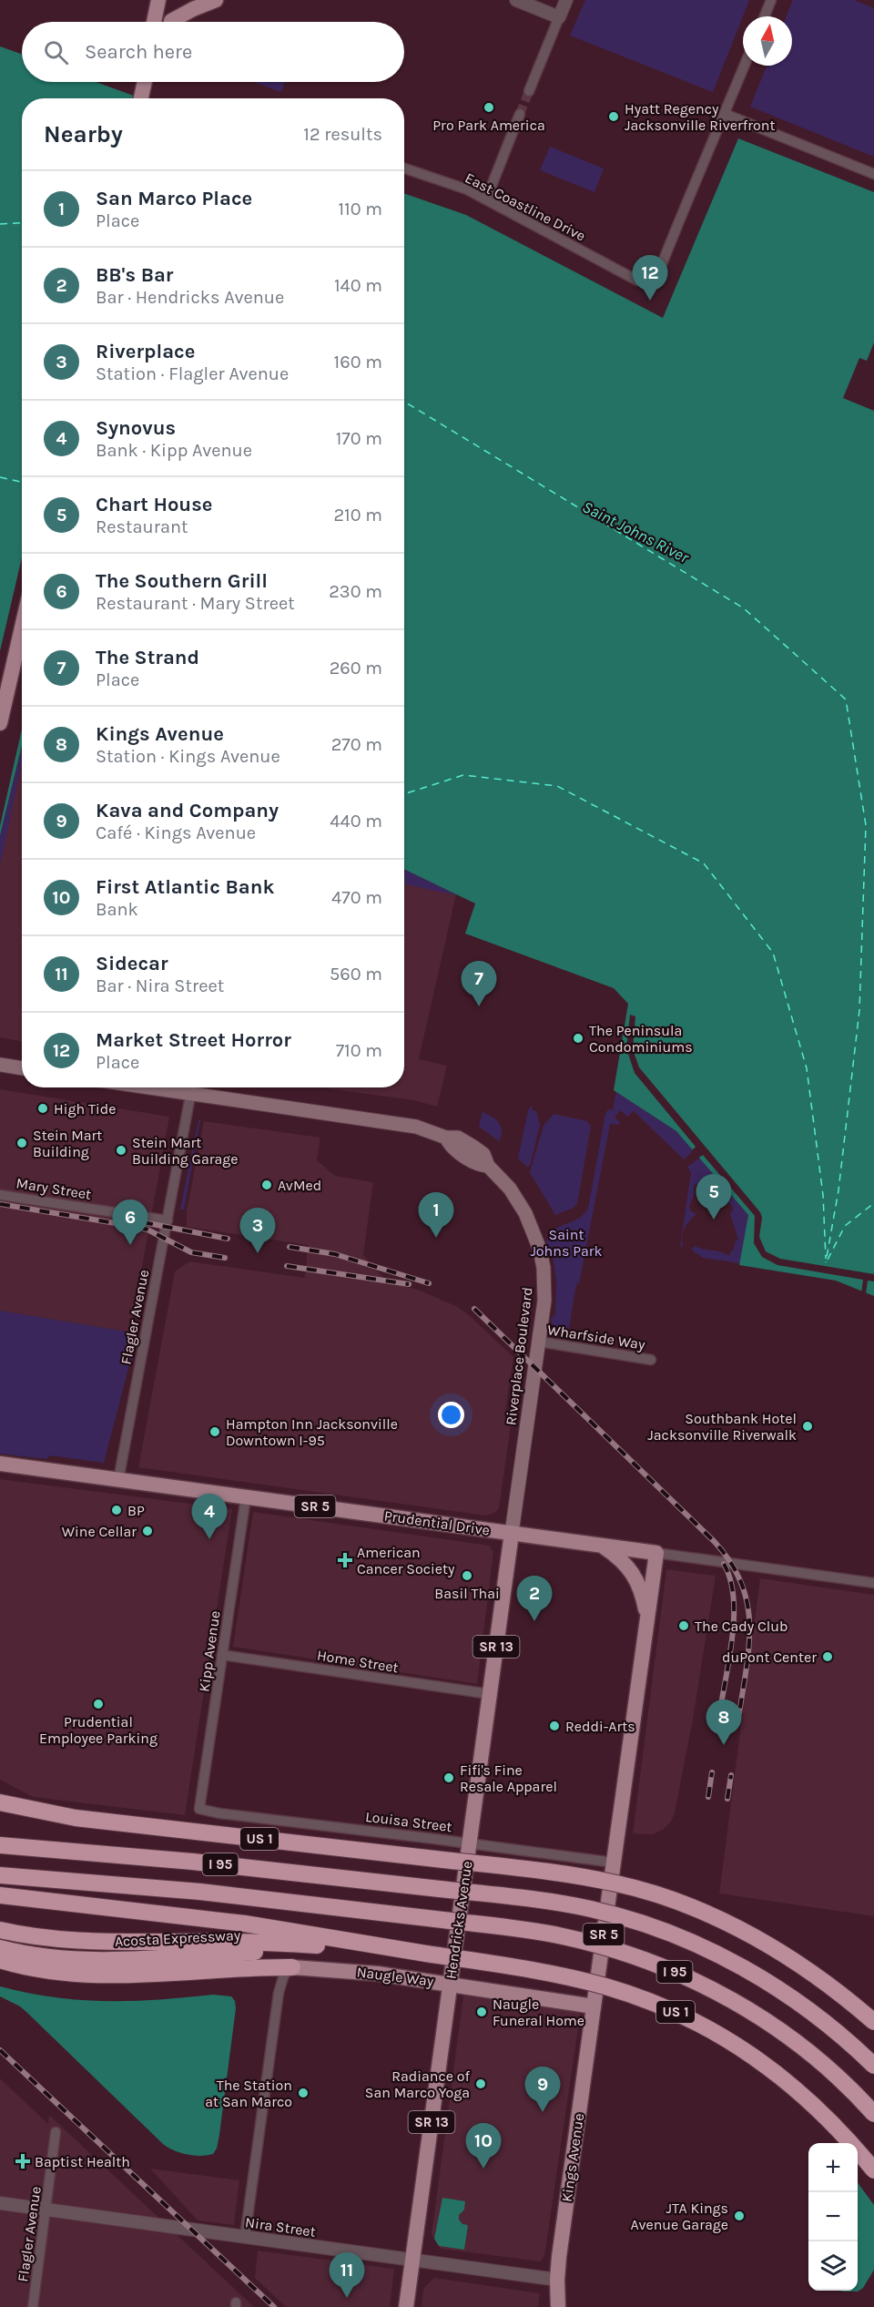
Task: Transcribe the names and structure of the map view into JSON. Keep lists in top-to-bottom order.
{
  "streets": {
    "highway": ["US 1", "I 95", "Acosta Expressway"],
    "main road": [
      "Riverplace Boulevard",
      "SR 5",
      "Prudential Drive",
      "SR 13",
      "Hendricks Avenue",
      "Naugle Way",
      "Kings Avenue"
    ],
    "street": [
      "East Coastline Drive",
      "Mary Street",
      "Flagler Avenue",
      "Wharfside Way",
      "Kipp Avenue",
      "Home Street",
      "Louisa Street",
      "Nira Street"
    ]
  },
  "crossings": [
    ["Mary Street", "Flagler Avenue"],
    ["Flagler Avenue", "Riverplace Boulevard"],
    ["Flagler Avenue", "Prudential Drive"],
    ["Flagler Avenue", "Nira Street"],
    ["Wharfside Way", "Riverplace Boulevard"],
    ["Riverplace Boulevard", "Prudential Drive"],
    ["Riverplace Boulevard", "Hendricks Avenue"],
    ["SR 5", "Prudential Drive"],
    ["SR 5", "Kings Avenue"],
    ["Prudential Drive", "Kipp Avenue"],
    ["Prudential Drive", "Hendricks Avenue"],
    ["Prudential Drive", "Kings Avenue"],
    ["Kipp Avenue", "Home Street"],
    ["Kipp Avenue", "Louisa Street"],
    ["Home Street", "Hendricks Avenue"],
    ["Louisa Street", "Hendricks Avenue"],
    ["Louisa Street", "Kings Avenue"],
    ["US 1", "Acosta Expressway"],
    ["Hendricks Avenue", "Naugle Way"],
    ["Hendricks Avenue", "Nira Street"],
    ["Naugle Way", "Kings Avenue"],
    ["Kings Avenue", "Nira Street"]
  ],
  "water": ["Saint Johns River"],
  "parks": ["Saint Johns Park"],
  "places": {
    "other": [
      "Pro Park America",
      "Hyatt Regency Jacksonville Riverfront",
      "The Peninsula Condominiums",
      "High Tide",
      "Stein Mart Building",
      "Stein Mart Building Garage",
      "AvMed",
      "Southbank Hotel Jacksonville Riverwalk",
      "Hampton Inn Jacksonville Downtown I-95",
      "BP",
      "Wine Cellar",
      "Basil Thai",
      "The Cady Club",
      "duPont Center",
      "Prudential Employee Parking",
      "Reddi-Arts",
      "Fifi's Fine Resale Apparel",
      "Naugle Funeral Home",
      "Radiance of San Marco Yoga",
      "The Station at San Marco",
      "JTA Kings Avenue Garage"
    ],
    "health": ["American Cancer Society", "Baptist Health"]
  },
  "north": "top",
  "page": {
    "search": "Search here",
    "heading": ["Nearby", "12 results"],
    "list": [
      {
        "mark": "1",
        "name": "San Marco Place",
        "note": "Place",
        "value": "110 m"
      },
      {
        "mark": "2",
        "name": "BB's Bar",
        "note": "Bar · Hendricks Avenue",
        "value": "140 m"
      },
      {
        "mark": "3",
        "name": "Riverplace",
        "note": "Station · Flagler Avenue",
        "value": "160 m"
      },
      {
        "mark": "4",
        "name": "Synovus",
        "note": "Bank · Kipp Avenue",
        "value": "170 m"
      },
      {
        "mark": "5",
        "name": "Chart House",
        "note": "Restaurant",
        "value": "210 m"
      },
      {
        "mark": "6",
        "name": "The Southern Grill",
        "note": "Restaurant · Mary Street",
        "value": "230 m"
      },
      {
        "mark": "7",
        "name": "The Strand",
        "note": "Place",
        "value": "260 m"
      },
      {
        "mark": "8",
        "name": "Kings Avenue",
        "note": "Station · Kings Avenue",
        "value": "270 m"
      },
      {
        "mark": "9",
        "name": "Kava and Company",
        "note": "Café · Kings Avenue",
        "value": "440 m"
      },
      {
        "mark": "10",
        "name": "First Atlantic Bank",
        "note": "Bank",
        "value": "470 m"
      },
      {
        "mark": "11",
        "name": "Sidecar",
        "note": "Bar · Nira Street",
        "value": "560 m"
      },
      {
        "mark": "12",
        "name": "Market Street Horror",
        "note": "Place",
        "value": "710 m"
      }
    ],
    "pins": [
      "12",
      "7",
      "5",
      "1",
      "6",
      "3",
      "4",
      "2",
      "8",
      "9",
      "10",
      "11"
    ],
    "map_buttons": ["+", "−"]
  }
}
